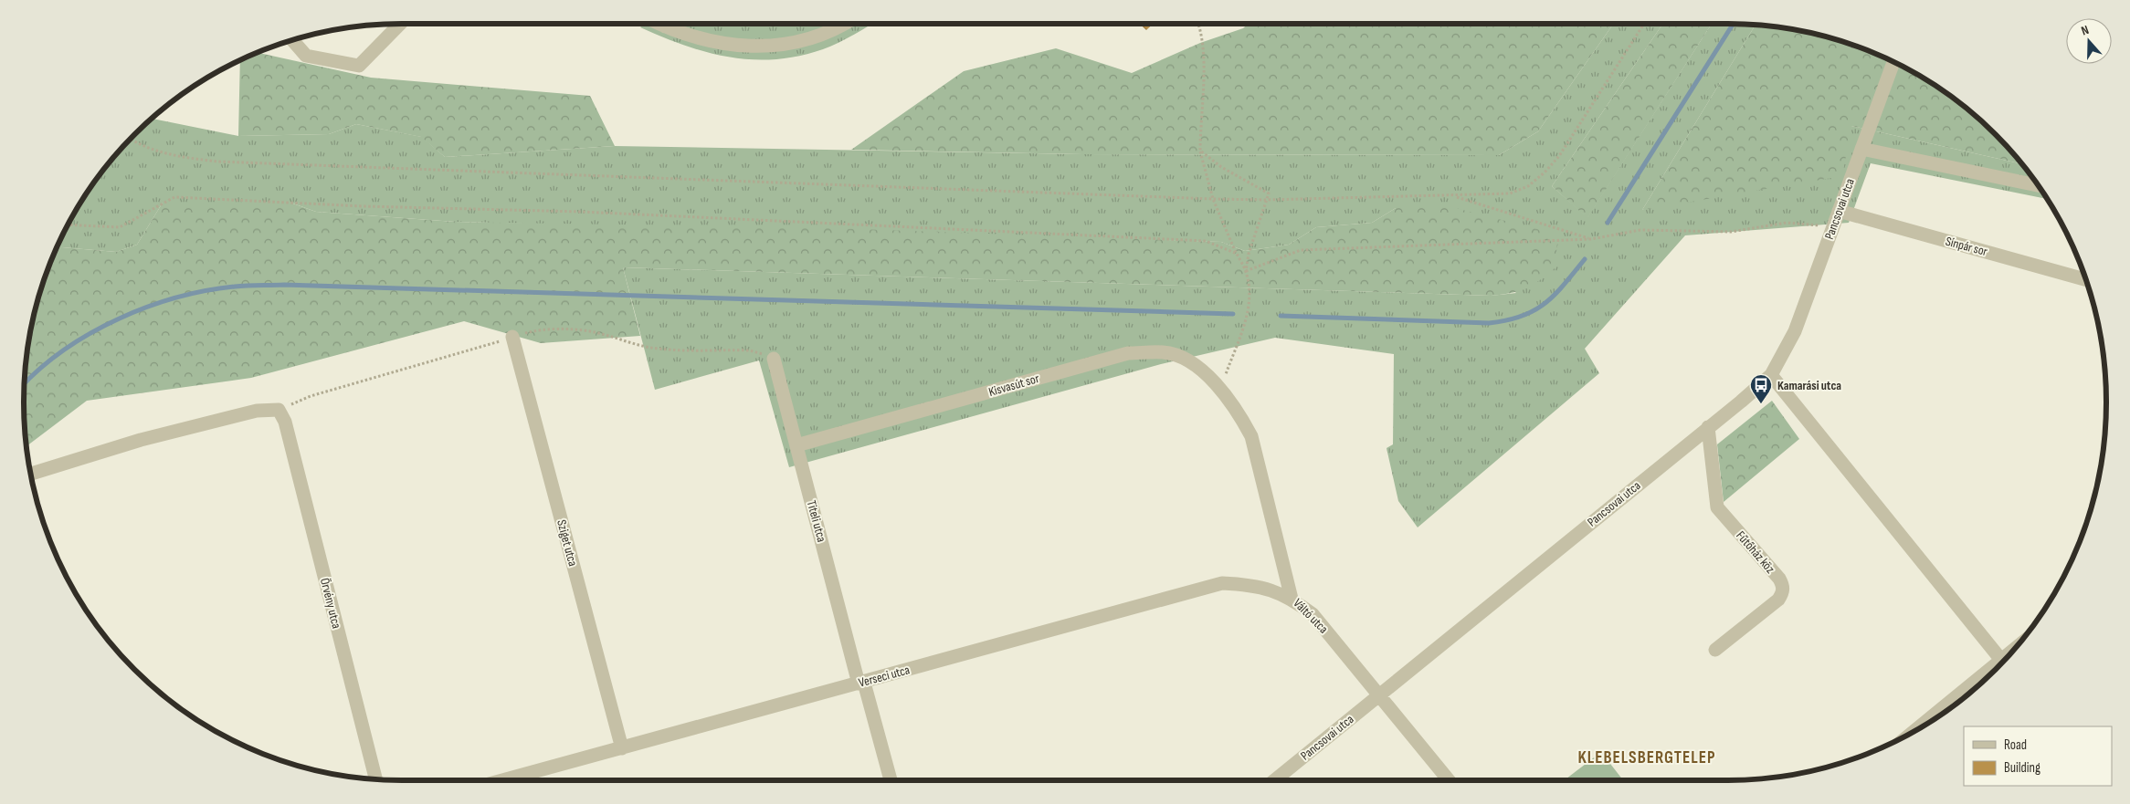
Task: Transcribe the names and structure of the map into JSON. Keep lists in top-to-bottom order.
{
  "streets": {
    "street": [
      "Pancsovai utca",
      "Sínpár sor",
      "Kisvasút sor",
      "Titeli utca",
      "Sziget utca",
      "Fűtőház köz",
      "Örvény utca",
      "Váltó utca",
      "Verseci utca"
    ]
  },
  "crossings": [
    ["Pancsovai utca", "Sínpár sor"],
    ["Pancsovai utca", "Fűtőház köz"],
    ["Pancsovai utca", "Váltó utca"],
    ["Kisvasút sor", "Titeli utca"],
    ["Kisvasút sor", "Váltó utca"],
    ["Titeli utca", "Verseci utca"],
    ["Sziget utca", "Verseci utca"],
    ["Váltó utca", "Verseci utca"]
  ],
  "districts": ["KLEBELSBERGTELEP"],
  "places": {
    "bus stop": ["Kamarási utca"]
  },
  "legend": ["Road", "Building"],
  "north": "top"
}
